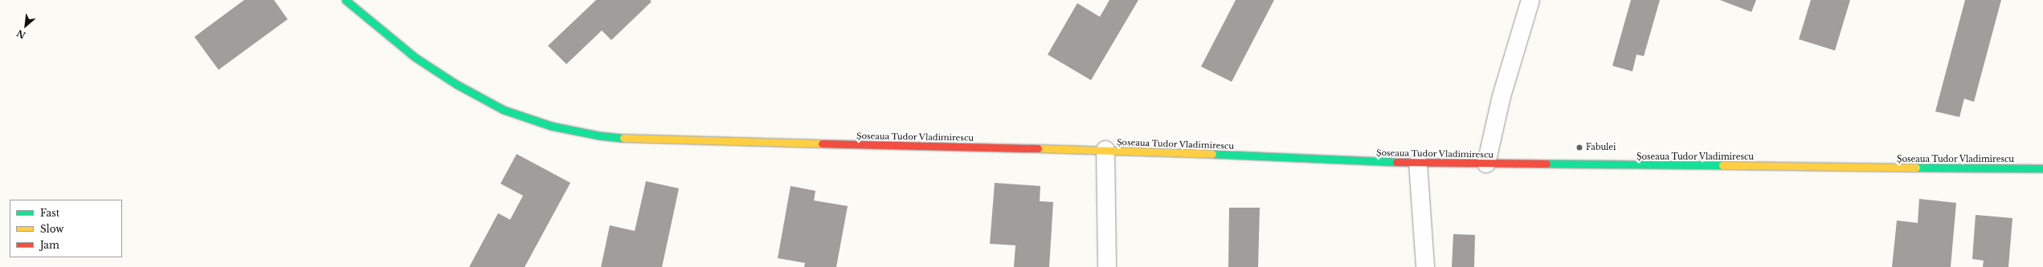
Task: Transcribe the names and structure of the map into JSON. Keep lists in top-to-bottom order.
{
  "streets": {
    "main road": ["Șoseaua Tudor Vladimirescu"]
  },
  "places": ["Fabulei"],
  "legend": ["Fast", "Slow", "Jam"],
  "north": "bottom left"
}
